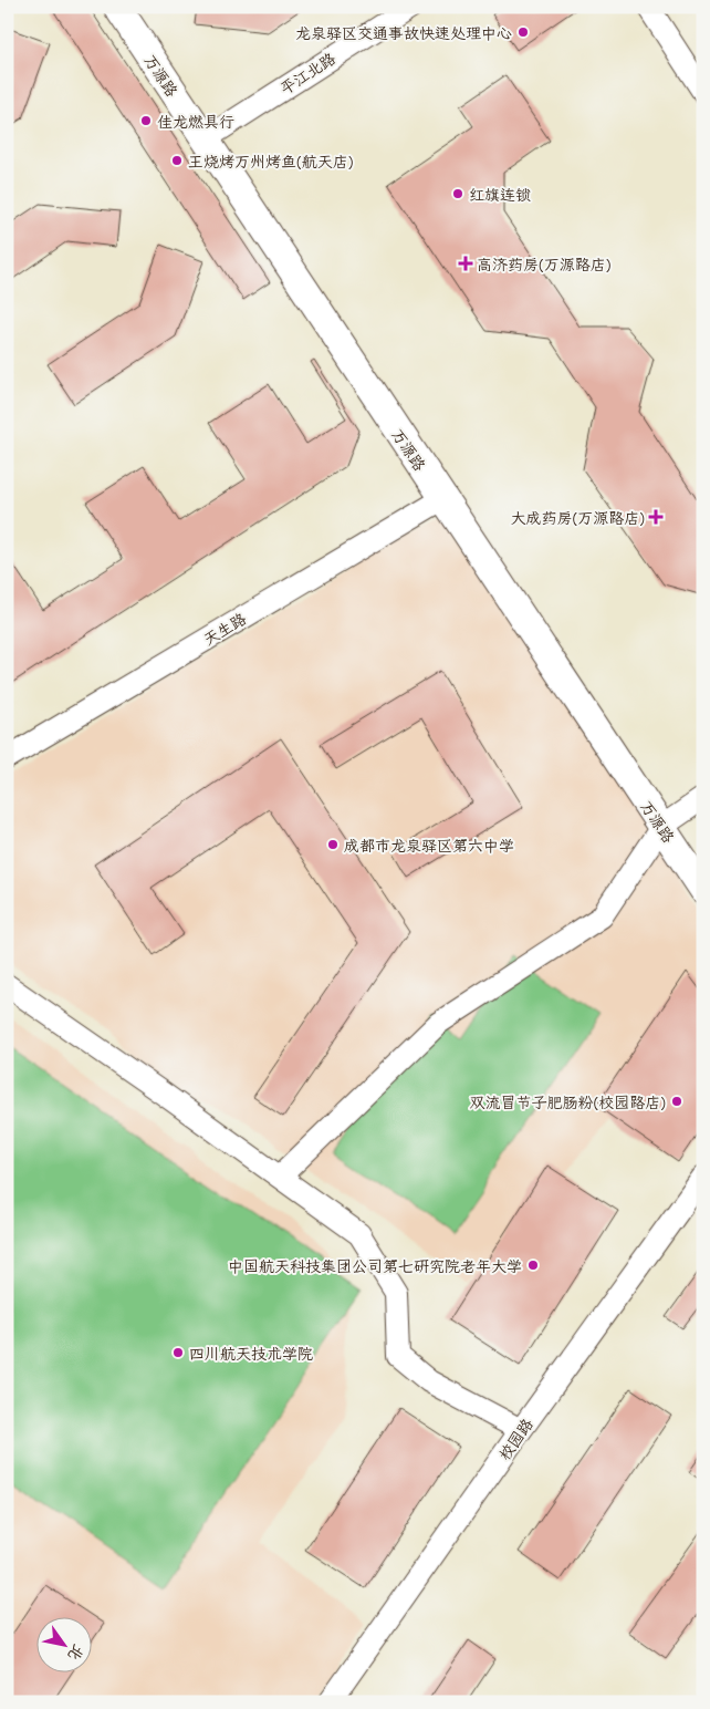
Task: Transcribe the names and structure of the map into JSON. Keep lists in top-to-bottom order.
{
  "streets": {
    "street": [
      "平江北路",
      "万源路",
      "天生路",
      "校园路"
    ]
  },
  "crossings": [
    ["平江北路", "万源路"],
    ["万源路", "天生路"]
  ],
  "places": {
    "other": [
      "龙泉驿区交通事故快速处理中心",
      "佳龙燃具行",
      "王烧烤万州烤鱼(航天店)",
      "红旗连锁",
      "成都市龙泉驿区第六中学",
      "双流冒节子肥肠粉(校园路店)",
      "中国航天科技集团公司第七研究院老年大学",
      "四川航天技术学院"
    ],
    "health": ["高济药房(万源路店)", "大成药房(万源路店)"]
  },
  "north": "bottom right"
}
